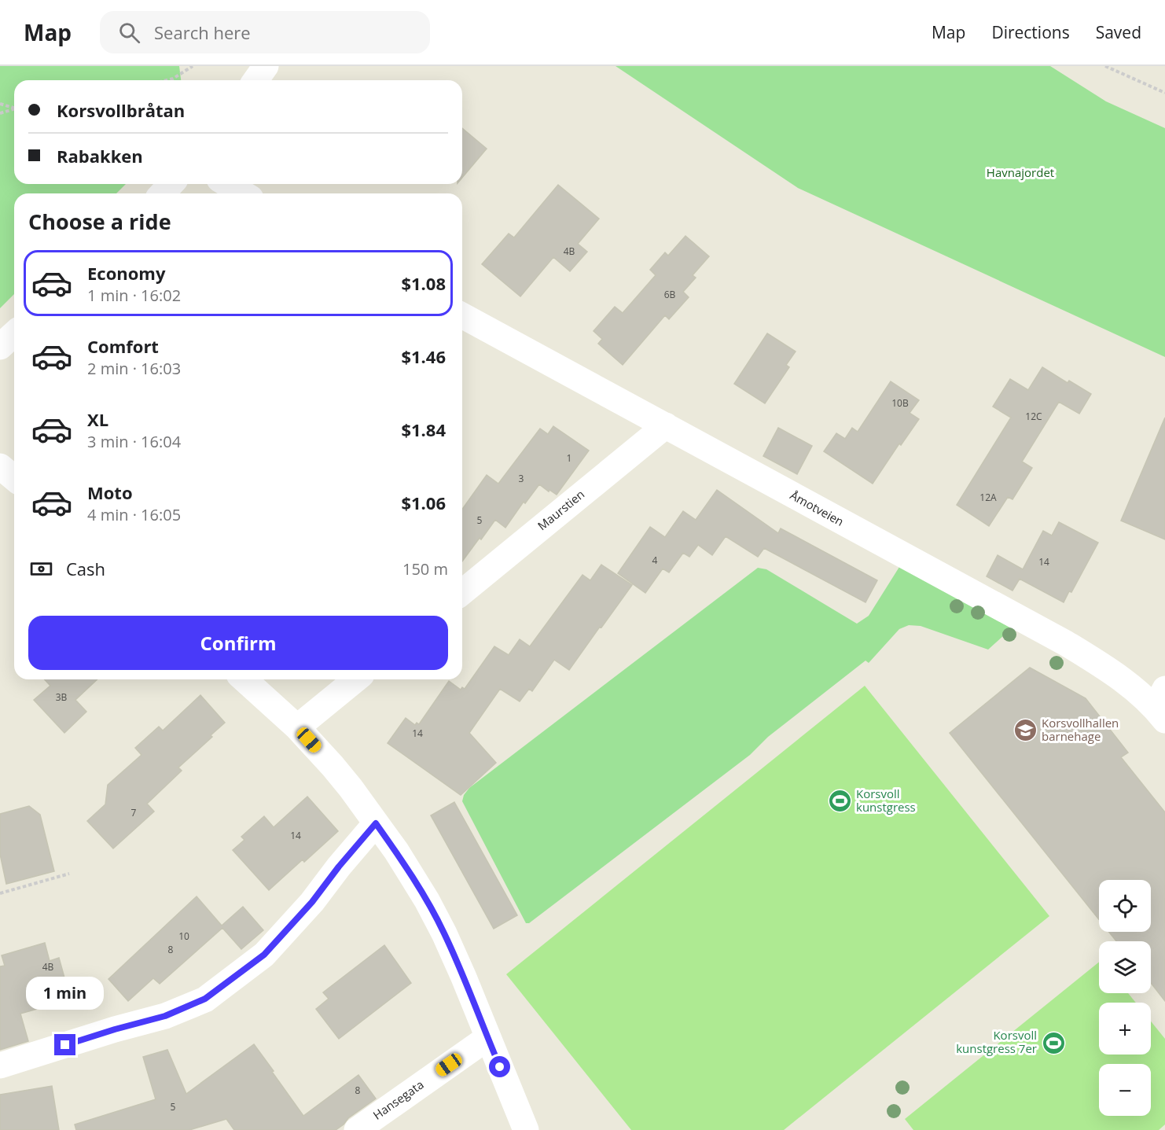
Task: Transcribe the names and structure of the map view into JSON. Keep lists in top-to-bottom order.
{
  "streets": {
    "street": ["Åmotveien", "Maurstien", "Hansegata"]
  },
  "crossings": [
    ["Åmotveien", "Maurstien"]
  ],
  "parks": ["Havnajordet"],
  "places": {
    "school or university": ["Korsvollhallen barnehage"],
    "sports": ["Korsvoll kunstgress", "Korsvoll kunstgress 7er"]
  },
  "house_numbers": [
    "4B",
    "6B",
    "10B",
    "12C",
    "1",
    "3",
    "12A",
    "5",
    "4",
    "14",
    "3B",
    "14",
    "7",
    "14",
    "10",
    "8",
    "4B",
    "8",
    "5"
  ],
  "page": {
    "header": "Map",
    "search": "Search here",
    "nav": ["Map", "Directions", "Saved"],
    "banner": ["Korsvollbråtan", "Rabakken"],
    "heading": "Choose a ride",
    "list": [
      {
        "name": "Economy",
        "note": "1 min · 16:02",
        "value": "$1.08"
      },
      {
        "name": "Comfort",
        "note": "2 min · 16:03",
        "value": "$1.46"
      },
      {
        "name": "XL",
        "note": "3 min · 16:04",
        "value": "$1.84"
      },
      {
        "name": "Moto",
        "note": "4 min · 16:05",
        "value": "$1.06"
      }
    ],
    "pay": ["Cash", "150 m"],
    "buttons": "Confirm",
    "map_buttons": ["+", "−"],
    "bubble": "1 min"
  }
}
